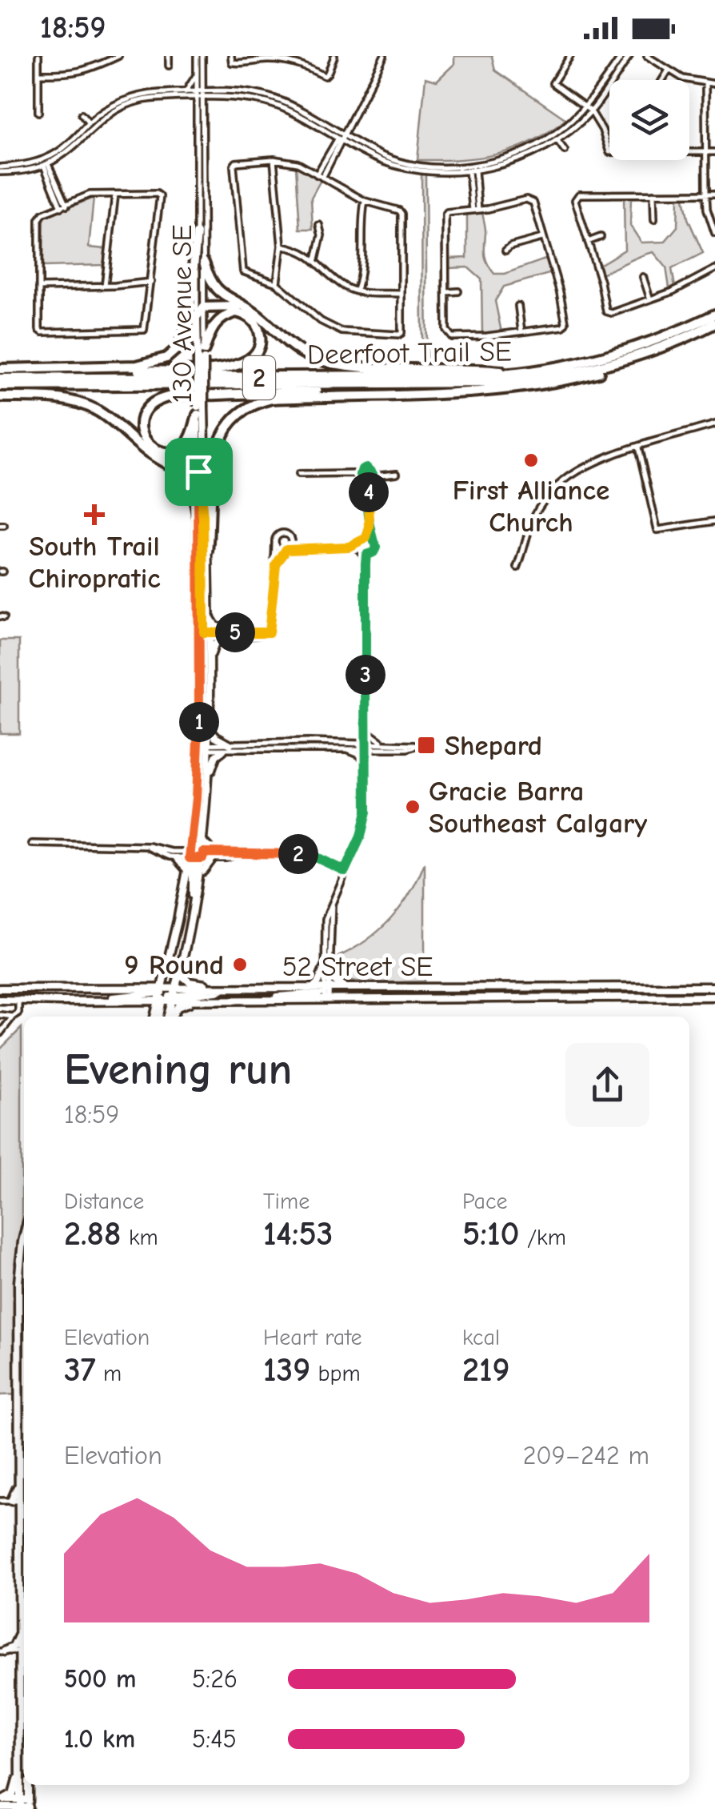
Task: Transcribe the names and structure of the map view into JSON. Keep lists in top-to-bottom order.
{
  "streets": {
    "highway": ["Deerfoot Trail SE", "2"],
    "main road": ["130 Avenue SE", "52 Street SE"]
  },
  "crossings": [
    ["130 Avenue SE", "52 Street SE"]
  ],
  "places": {
    "other": ["First Alliance Church", "Gracie Barra Southeast Calgary", "9 Round"],
    "health": ["South Trail Chiropratic"],
    "transit": ["Shepard"]
  },
  "page": {
    "status": "18:59",
    "pins": [
      "4",
      "5",
      "3",
      "1",
      "2"
    ],
    "heading": ["Evening run", "18:59"],
    "stats": [
      ["Distance", "2.88 km"],
      ["Time", "14:53"],
      ["Pace", "5:10 /km"],
      ["Elevation", "37 m"],
      ["Heart rate", "139 bpm"],
      ["kcal", "219"]
    ],
    "chart": ["Elevation", "209–242 m"],
    "list": [
      {
        "name": "500 m",
        "note": "5:26"
      },
      {
        "name": "1.0 km",
        "note": "5:45"
      }
    ]
  }
}
